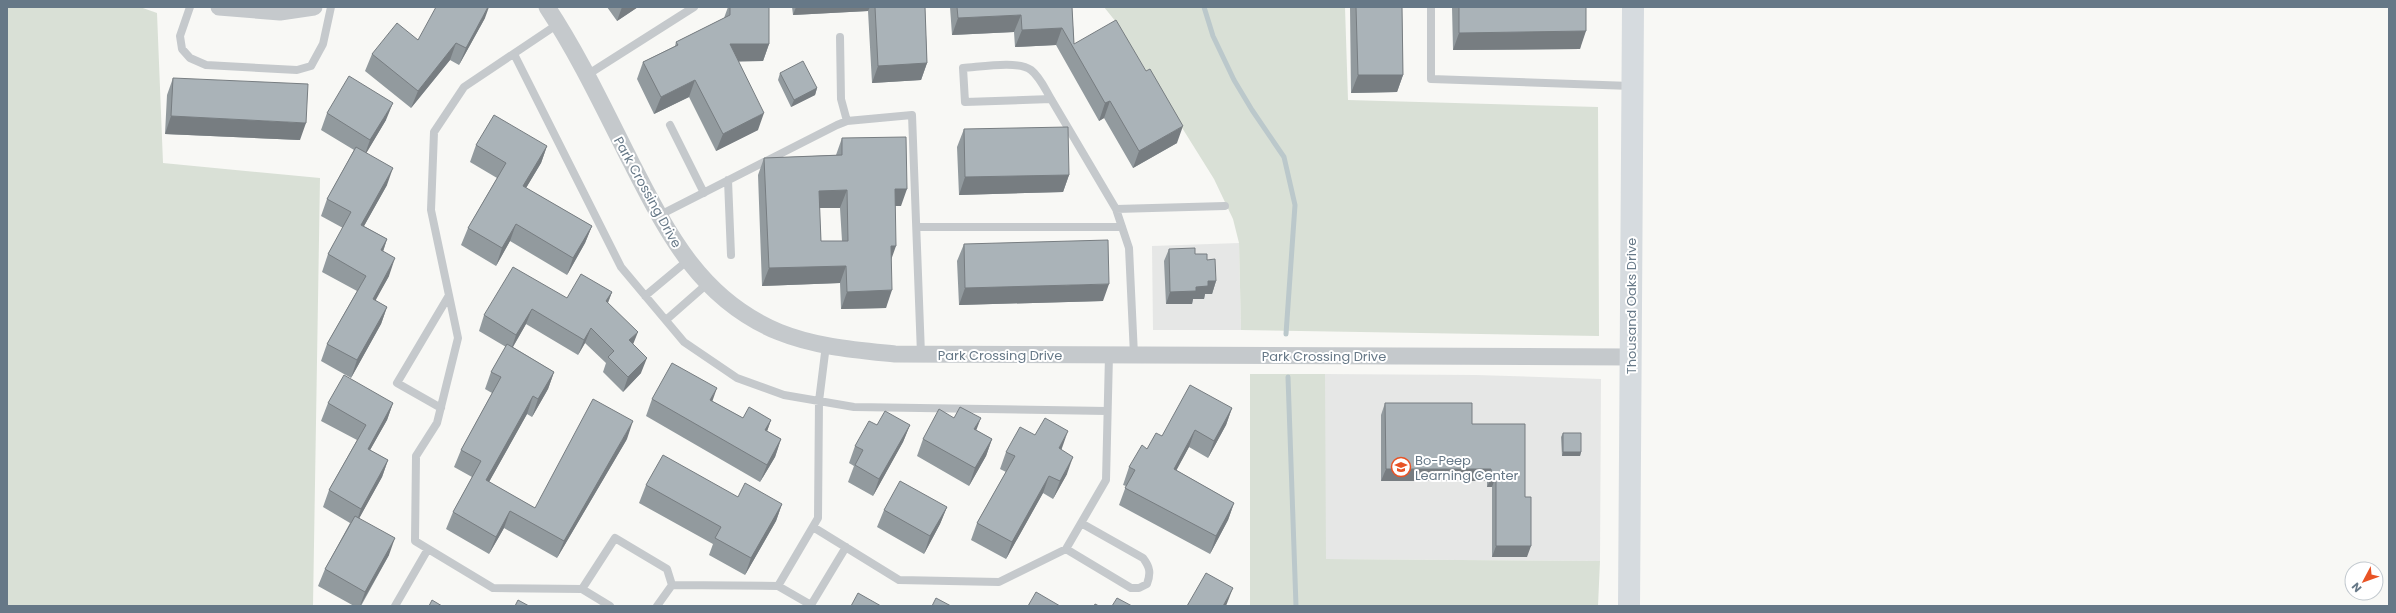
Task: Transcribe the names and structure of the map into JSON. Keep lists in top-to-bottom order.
{
  "streets": {
    "main road": ["Thousand Oaks Drive"],
    "street": ["Park Crossing Drive"]
  },
  "crossings": [
    ["Park Crossing Drive", "Thousand Oaks Drive"]
  ],
  "places": {
    "school or university": ["Bo-Peep Learning Center"]
  },
  "north": "bottom left"
}
